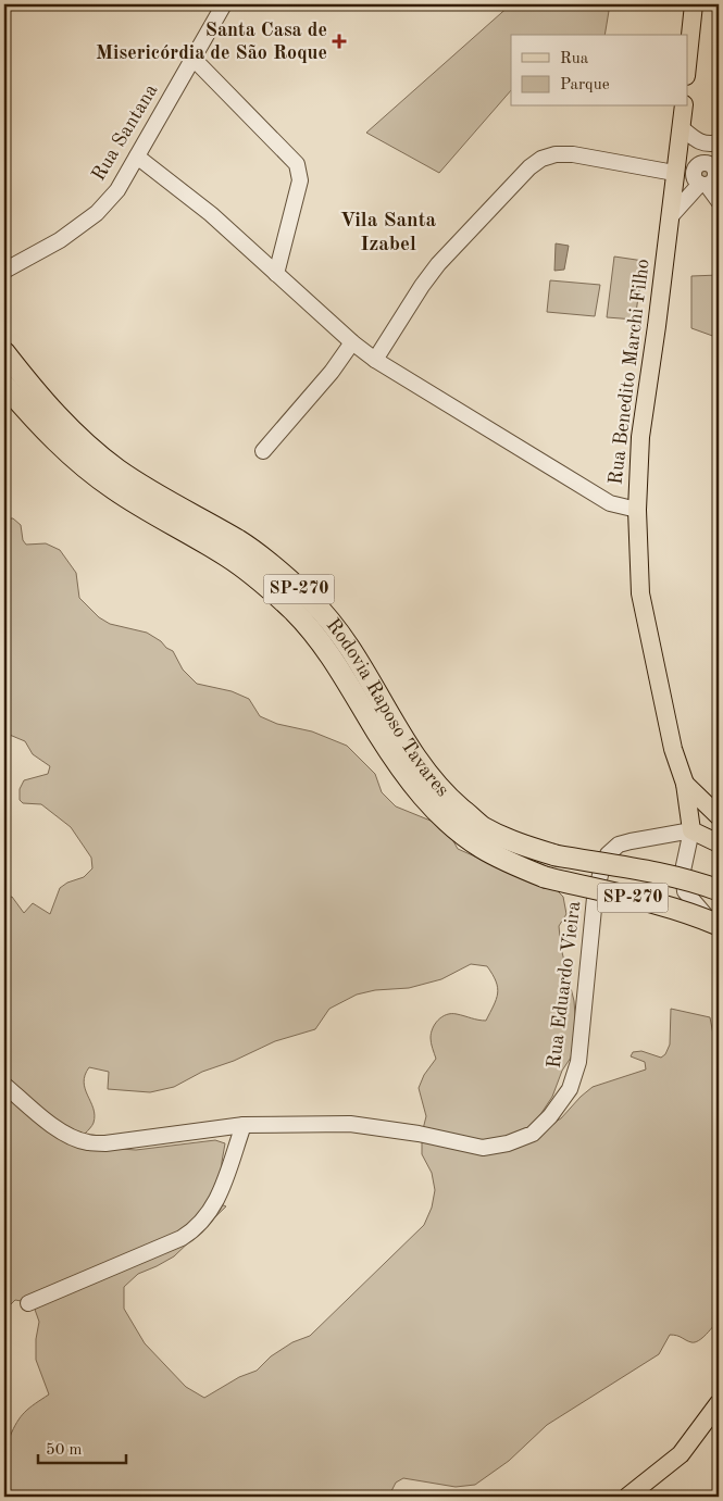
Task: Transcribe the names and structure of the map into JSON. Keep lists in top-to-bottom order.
{
  "streets": {
    "highway": ["SP-270", "Rodovia Raposo Tavares"],
    "main road": ["Rua Benedito Marchi Filho"],
    "street": ["Rua Santana", "Rua Eduardo Vieira"]
  },
  "crossings": [
    ["Rua Benedito Marchi Filho", "Rua Eduardo Vieira"]
  ],
  "districts": ["Vila Santa Izabel"],
  "places": {
    "health": ["Santa Casa de Misericórdia de São Roque"]
  },
  "legend": ["Rua", "Parque"],
  "scale_bar": "50 m"
}
